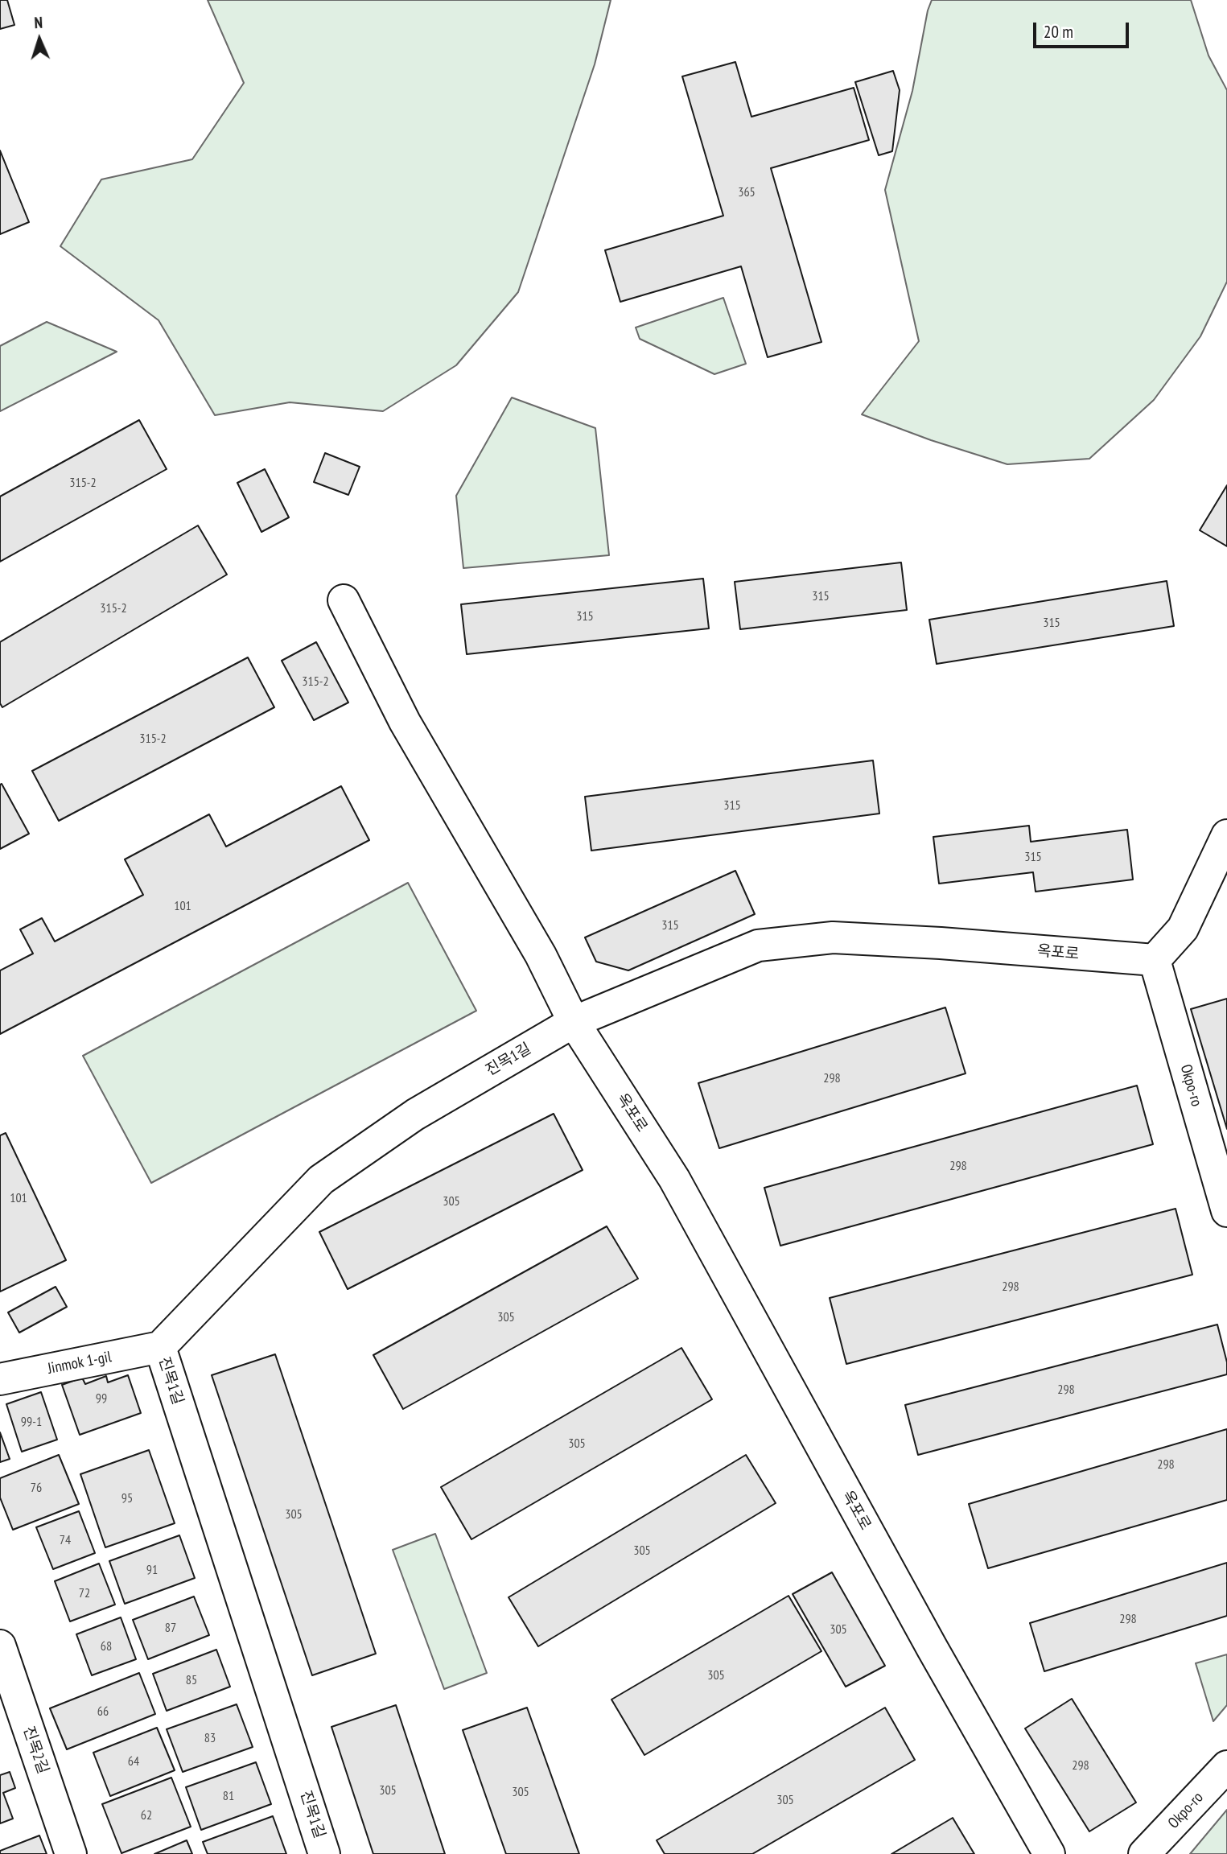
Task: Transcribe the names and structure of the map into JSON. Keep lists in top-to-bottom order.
{
  "streets": {
    "street": [
      "옥포로",
      "진목1길",
      "Okpo-ro",
      "Jinmok 1-gil",
      "진목2길"
    ]
  },
  "crossings": [
    ["옥포로", "진목1길"],
    ["옥포로", "Okpo-ro"],
    ["진목1길", "Jinmok 1-gil"]
  ],
  "house_numbers": [
    "365",
    "315-2",
    "315",
    "315-2",
    "315",
    "315",
    "315-2",
    "315-2",
    "315",
    "315",
    "101",
    "315",
    "298",
    "298",
    "101",
    "305",
    "298",
    "305",
    "298",
    "99",
    "99-1",
    "305",
    "298",
    "76",
    "95",
    "305",
    "74",
    "305",
    "91",
    "72",
    "298",
    "87",
    "305",
    "68",
    "305",
    "85",
    "66",
    "83",
    "64",
    "298",
    "305",
    "305",
    "81",
    "305",
    "62"
  ],
  "scale_bar": "20 m",
  "north": "top"
}
